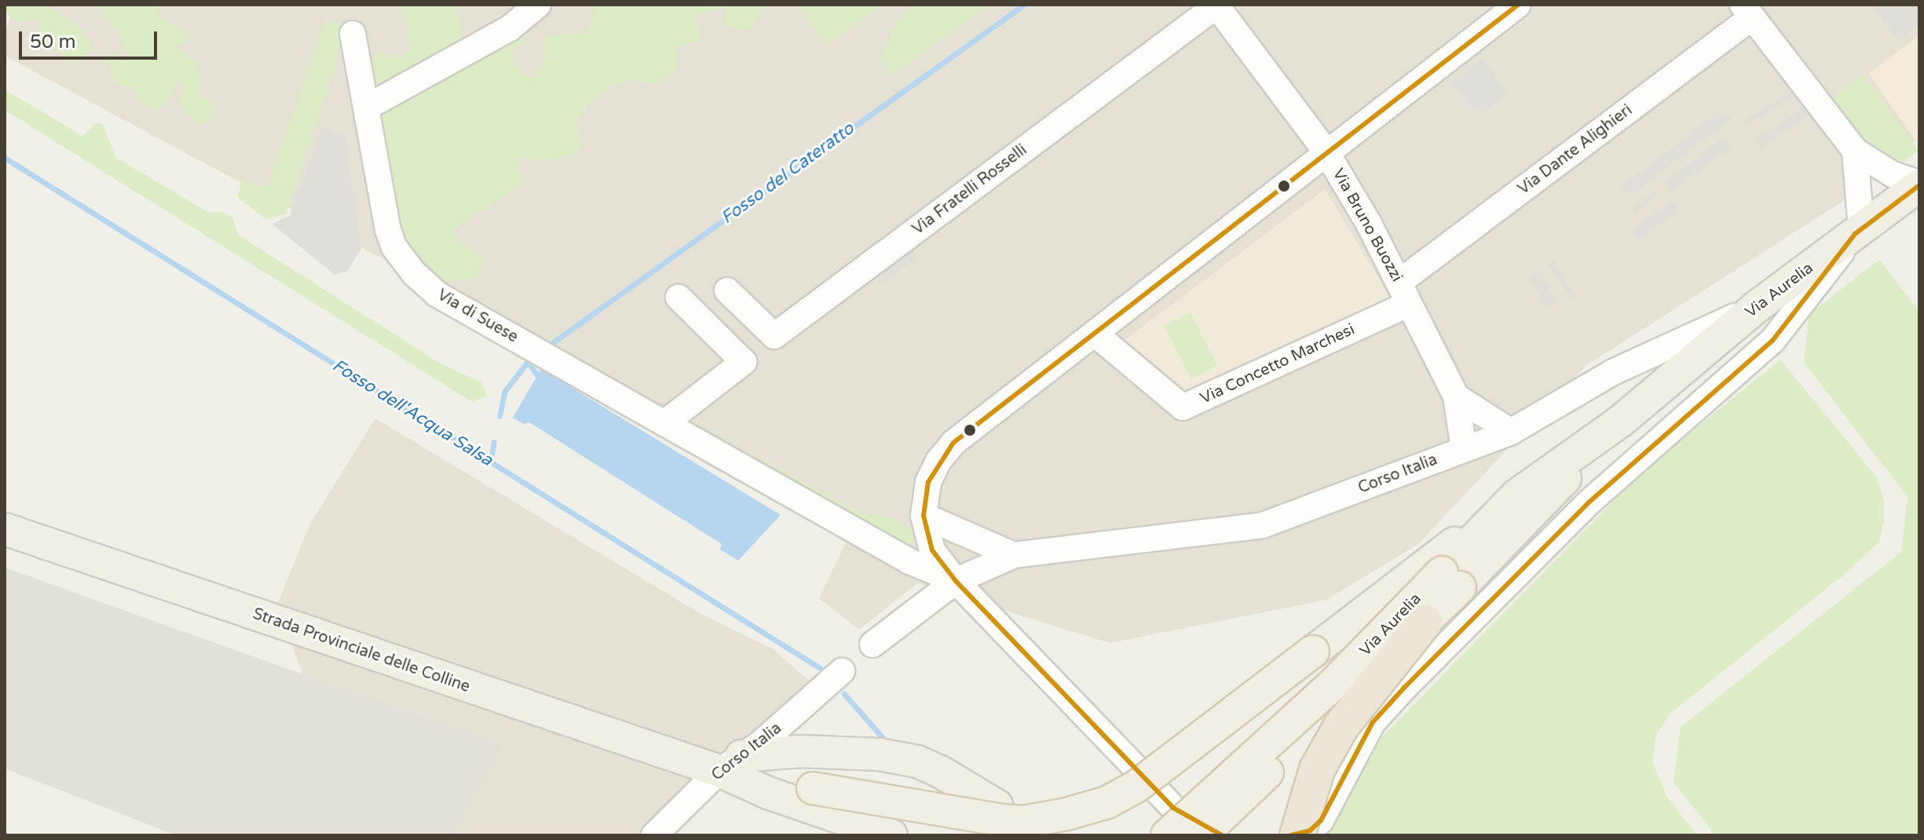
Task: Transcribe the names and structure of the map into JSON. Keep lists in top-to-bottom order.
{
  "streets": {
    "main road": ["Via Aurelia", "Strada Provinciale delle Colline"],
    "street": [
      "Via Dante Alighieri",
      "Via Fratelli Rosselli",
      "Via Bruno Buozzi",
      "Via di Suese",
      "Via Concetto Marchesi",
      "Corso Italia"
    ]
  },
  "crossings": [
    ["Via Dante Alighieri", "Via Bruno Buozzi"],
    ["Via Dante Alighieri", "Via Concetto Marchesi"],
    ["Via Fratelli Rosselli", "Via Bruno Buozzi"],
    ["Via Bruno Buozzi", "Via Concetto Marchesi"],
    ["Via Bruno Buozzi", "Corso Italia"],
    ["Via Aurelia", "Corso Italia"],
    ["Via di Suese", "Corso Italia"],
    ["Corso Italia", "Strada Provinciale delle Colline"]
  ],
  "water": ["Fosso del Cateratto", "Fosso dell'Acqua Salsa"],
  "scale_bar": "50 m"
}
